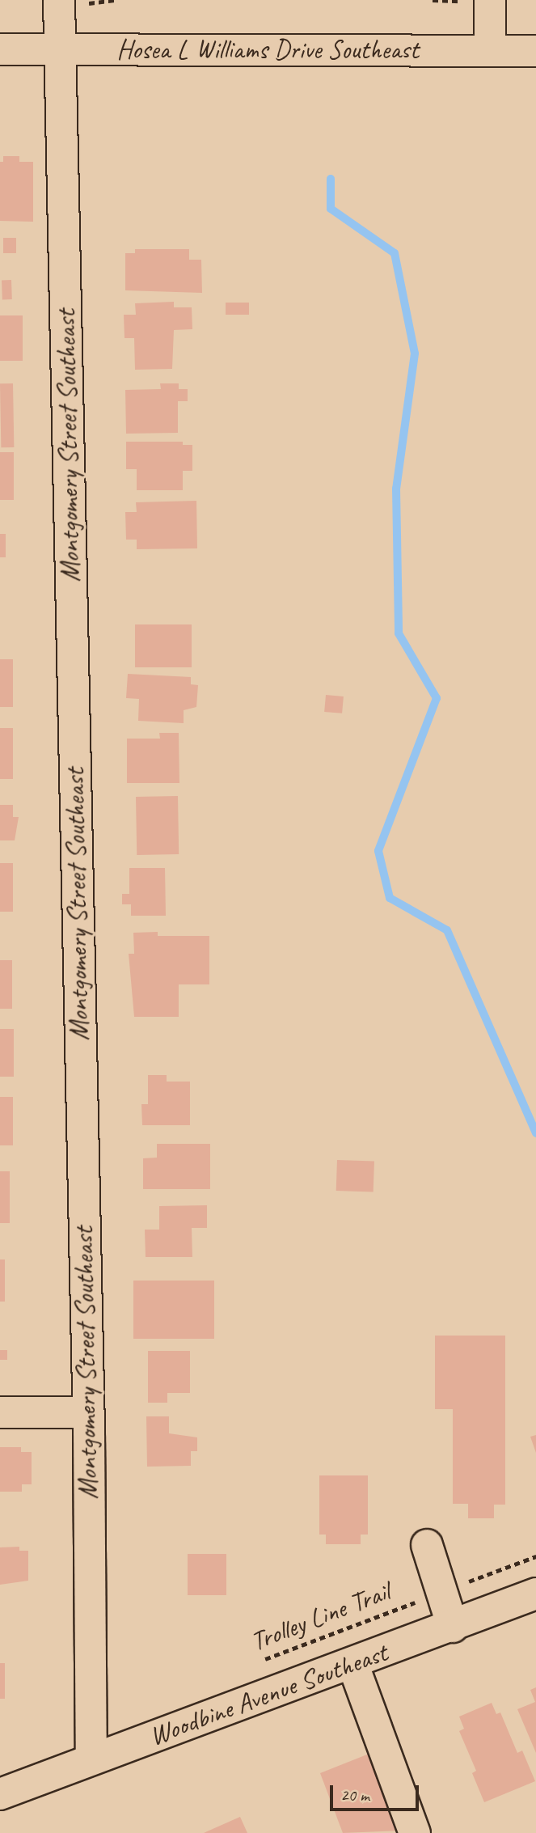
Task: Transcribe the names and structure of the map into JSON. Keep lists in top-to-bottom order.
{
  "streets": {
    "street": ["Hosea L Williams Drive Southeast", "Montgomery Street Southeast", "Woodbine Avenue Southeast"],
    "path": ["Trolley Line Trail"]
  },
  "crossings": [
    ["Hosea L Williams Drive Southeast", "Montgomery Street Southeast"],
    ["Montgomery Street Southeast", "Woodbine Avenue Southeast"]
  ],
  "scale_bar": "20 m"
}
